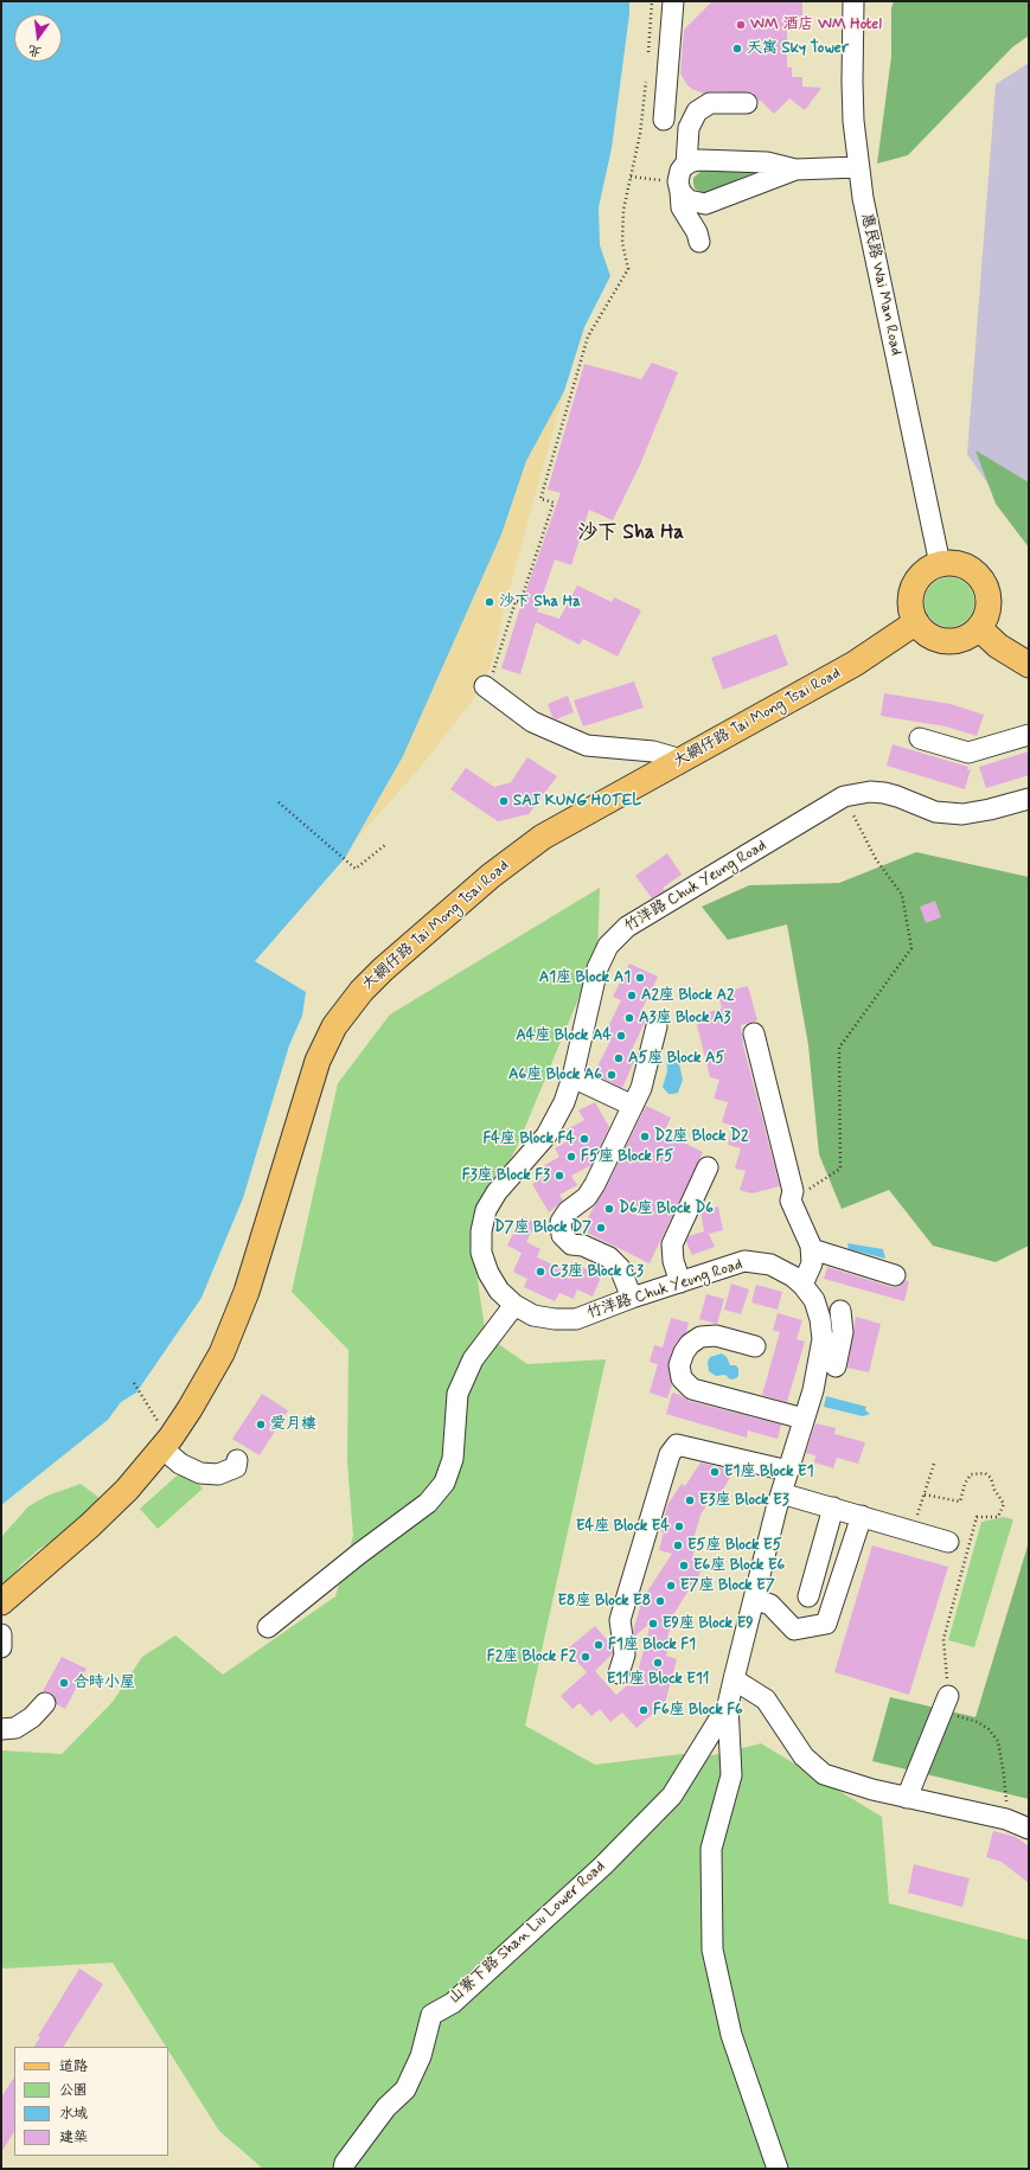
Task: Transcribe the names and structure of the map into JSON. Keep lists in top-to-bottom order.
{
  "streets": {
    "main road": ["大網仔路 Tai Mong Tsai Road"],
    "street": ["惠民路 Wai Man Road", "竹洋路 Chuk Yeung Road", "山寮下路 Shan Liu Lower Road"]
  },
  "crossings": [
    ["惠民路 Wai Man Road", "大網仔路 Tai Mong Tsai Road"],
    ["竹洋路 Chuk Yeung Road", "山寮下路 Shan Liu Lower Road"]
  ],
  "districts": ["沙下 Sha Ha"],
  "places": [
    "WM 酒店 WM Hotel",
    "天寓 Sky Tower",
    "沙下 Sha Ha",
    "SAI KUNG HOTEL",
    "A1座 Block A1",
    "A2座 Block A2",
    "A3座 Block A3",
    "A4座 Block A4",
    "A5座 Block A5",
    "A6座 Block A6",
    "D2座 Block D2",
    "F4座 Block F4",
    "F5座 Block F5",
    "F3座 Block F3",
    "D6座 Block D6",
    "D7座 Block D7",
    "C3座 Block C3",
    "愛月樓",
    "E1座 Block E1",
    "E3座 Block E3",
    "E4座 Block E4",
    "E5座 Block E5",
    "E6座 Block E6",
    "E7座 Block E7",
    "E8座 Block E8",
    "E9座 Block E9",
    "F1座 Block F1",
    "F2座 Block F2",
    "E11座 Block E11",
    "合時小屋",
    "F6座 Block F6"
  ],
  "legend": [
    "道路",
    "公園",
    "水域",
    "建築"
  ],
  "north": "bottom"
}
